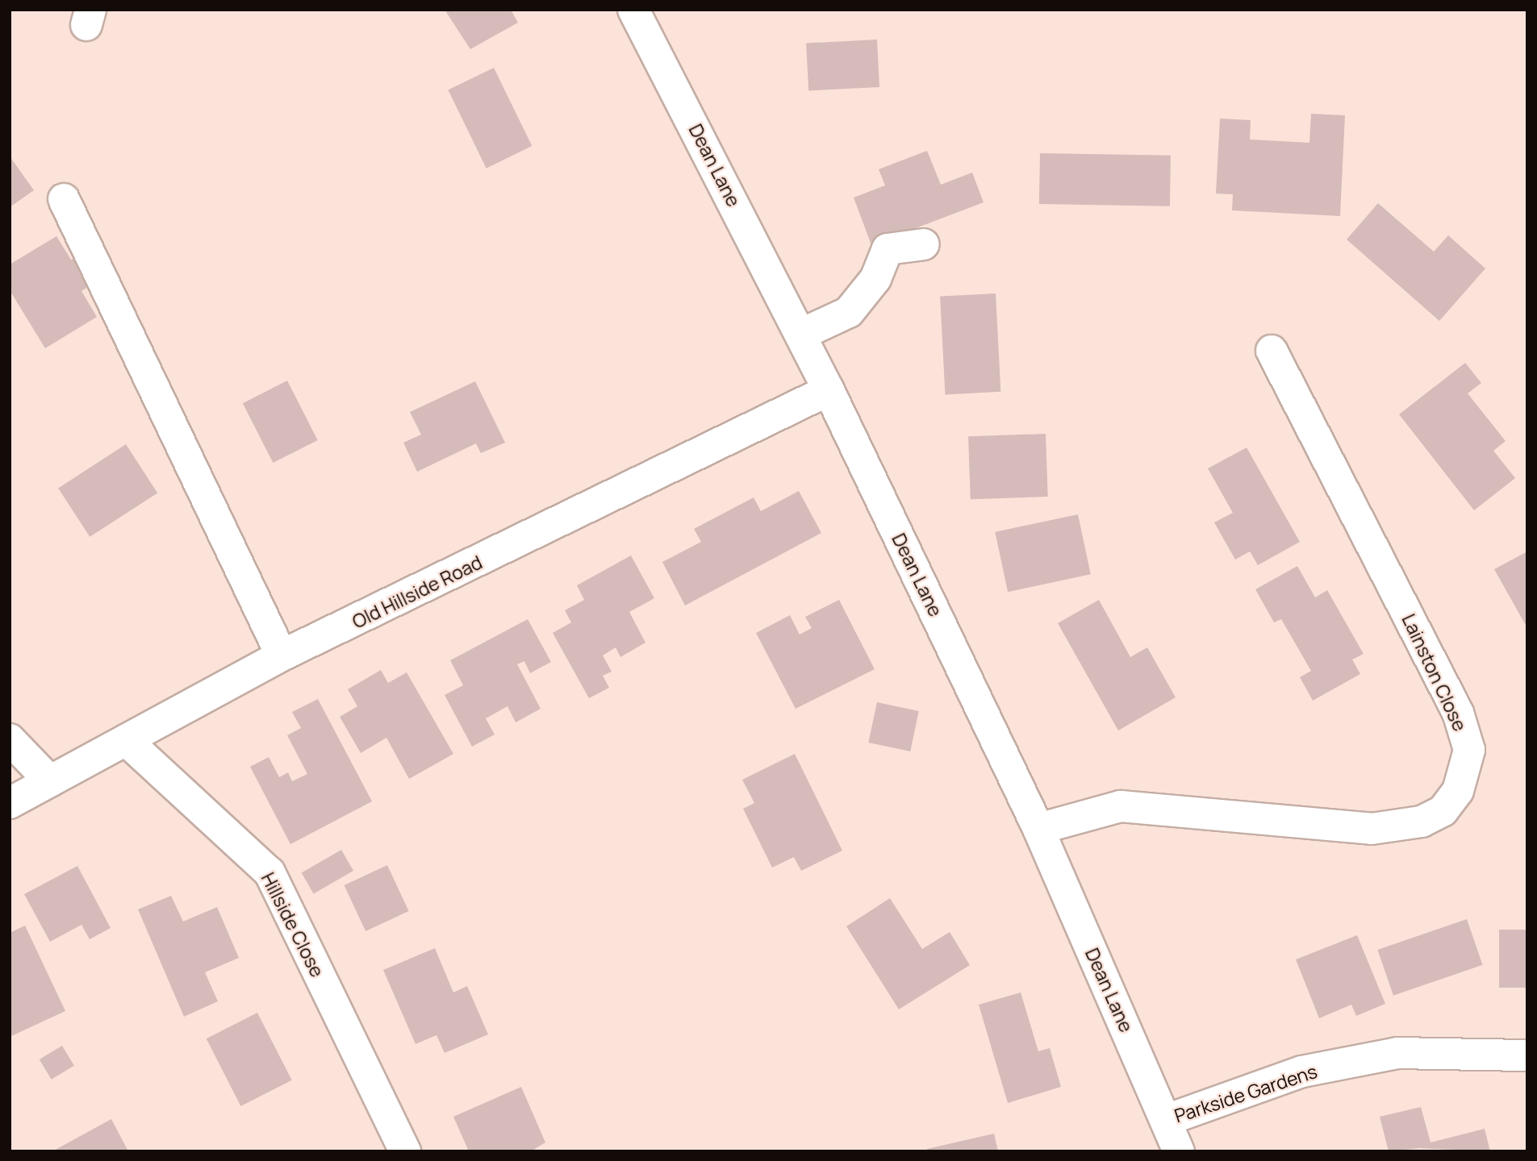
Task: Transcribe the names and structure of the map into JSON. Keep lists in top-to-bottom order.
{
  "streets": {
    "street": [
      "Dean Lane",
      "Old Hillside Road",
      "Lainston Close",
      "Hillside Close",
      "Parkside Gardens"
    ]
  },
  "crossings": [
    ["Dean Lane", "Old Hillside Road"],
    ["Dean Lane", "Lainston Close"],
    ["Dean Lane", "Parkside Gardens"],
    ["Old Hillside Road", "Hillside Close"]
  ]
}
